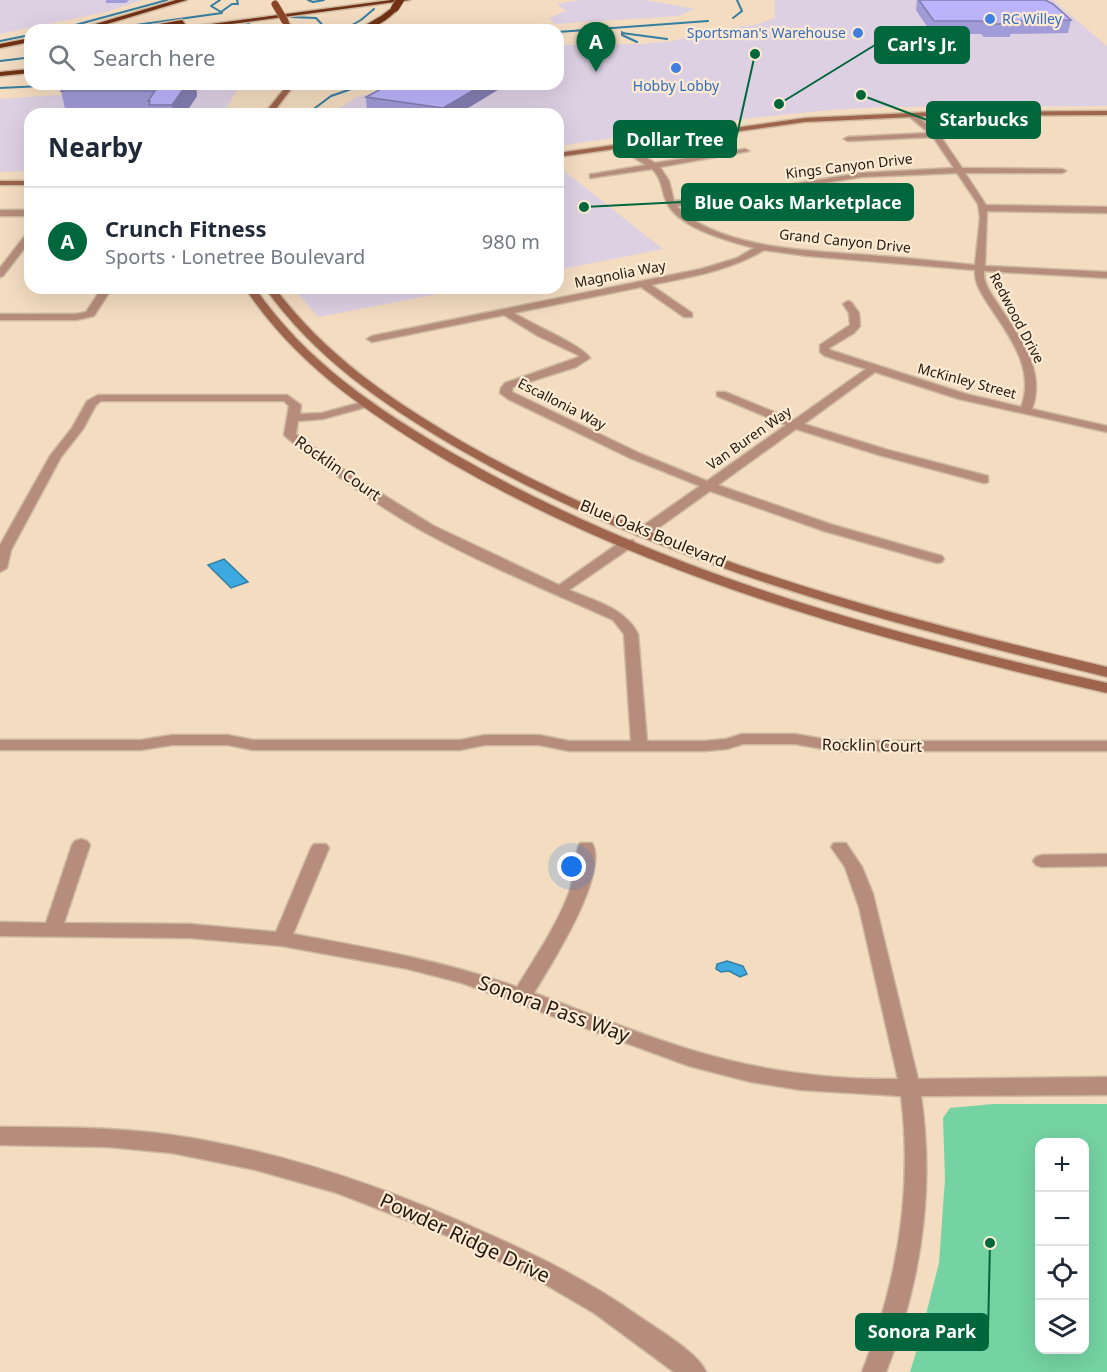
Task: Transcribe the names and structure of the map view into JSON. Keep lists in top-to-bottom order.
{
  "streets": {
    "main road": ["Blue Oaks Boulevard"],
    "street": [
      "Kings Canyon Drive",
      "Grand Canyon Drive",
      "Magnolia Way",
      "Redwood Drive",
      "McKinley Street",
      "Escallonia Way",
      "Van Buren Way",
      "Rocklin Court",
      "Sonora Pass Way",
      "Powder Ridge Drive"
    ]
  },
  "crossings": [
    ["Kings Canyon Drive", "Grand Canyon Drive"],
    ["Grand Canyon Drive", "Magnolia Way"],
    ["Grand Canyon Drive", "Redwood Drive"],
    ["Magnolia Way", "Escallonia Way"],
    ["Redwood Drive", "McKinley Street"],
    ["McKinley Street", "Van Buren Way"],
    ["Escallonia Way", "Van Buren Way"],
    ["Van Buren Way", "Blue Oaks Boulevard"]
  ],
  "places": [
    "RC Willey",
    "Sportsman's Warehouse",
    "Dollar Tree",
    "Hobby Lobby",
    "Starbucks",
    "Carl's Jr.",
    "Blue Oaks Marketplace",
    "Sonora Park"
  ],
  "page": {
    "pins": "A",
    "search": "Search here",
    "heading": "Nearby",
    "list": [
      {
        "mark": "A",
        "name": "Crunch Fitness",
        "note": "Sports · Lonetree Boulevard",
        "value": "980 m"
      }
    ],
    "map_buttons": ["+", "−"]
  }
}
